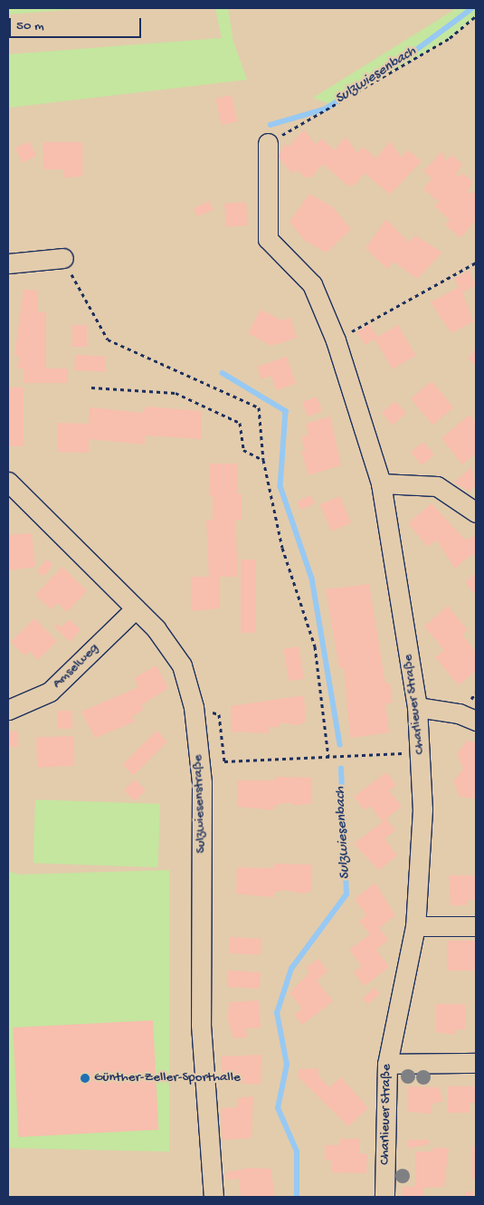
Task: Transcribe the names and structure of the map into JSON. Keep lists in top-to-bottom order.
{
  "streets": {
    "street": ["Amselweg", "Charlieuer Straße", "Sulzwiesenstraße"]
  },
  "crossings": [
    ["Amselweg", "Sulzwiesenstraße"]
  ],
  "water": ["Sulzwiesenbach"],
  "places": ["Günther-Zeller-Sporthalle"],
  "scale_bar": "50 m"
}
